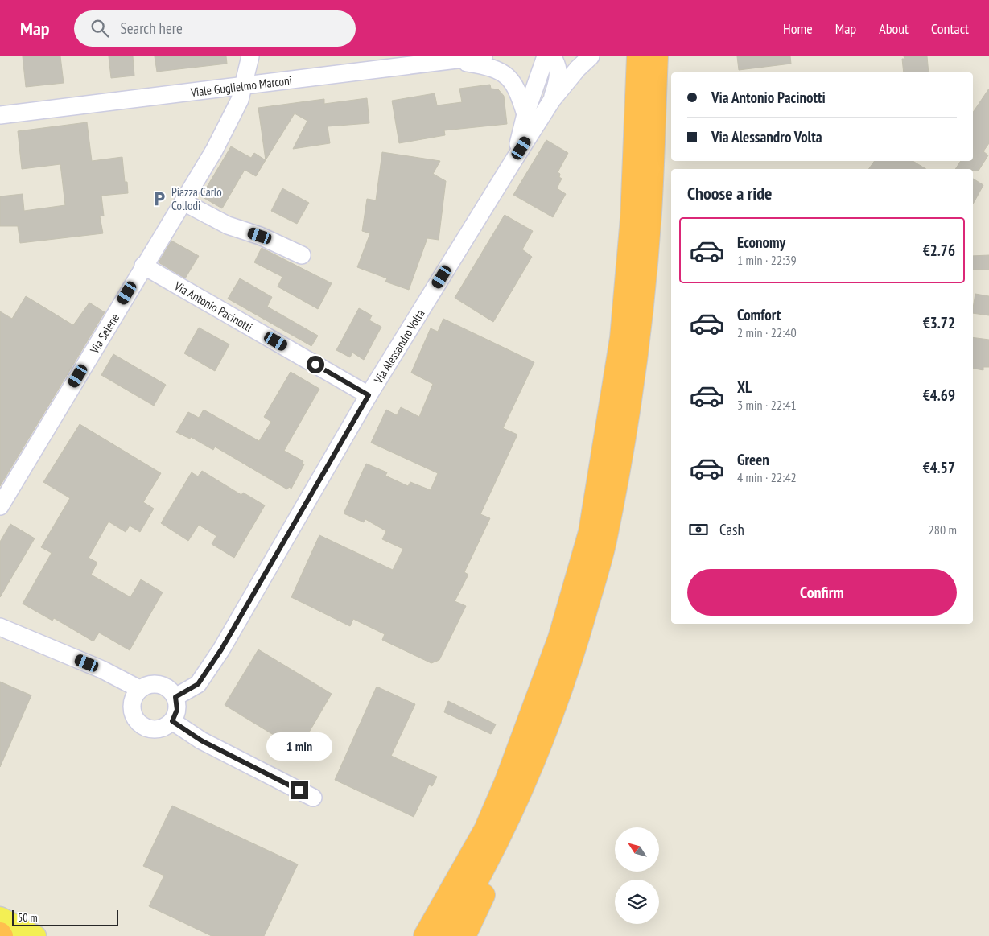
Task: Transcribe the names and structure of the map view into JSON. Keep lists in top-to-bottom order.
{
  "streets": {
    "street": [
      "Viale Guglielmo Marconi",
      "Via Antonio Pacinotti",
      "Via Selene",
      "Via Alessandro Volta"
    ]
  },
  "crossings": [
    ["Viale Guglielmo Marconi", "Via Selene"],
    ["Via Antonio Pacinotti", "Via Selene"],
    ["Via Antonio Pacinotti", "Via Alessandro Volta"]
  ],
  "places": {
    "parking": ["Piazza Carlo Collodi"]
  },
  "scale_bar": "50 m",
  "north": "top left",
  "page": {
    "header": "Map",
    "search": "Search here",
    "nav": [
      "Home",
      "Map",
      "About",
      "Contact"
    ],
    "banner": ["Via Antonio Pacinotti", "Via Alessandro Volta"],
    "heading": "Choose a ride",
    "list": [
      {
        "name": "Economy",
        "note": "1 min · 22:39",
        "value": "€2.76"
      },
      {
        "name": "Comfort",
        "note": "2 min · 22:40",
        "value": "€3.72"
      },
      {
        "name": "XL",
        "note": "3 min · 22:41",
        "value": "€4.69"
      },
      {
        "name": "Green",
        "note": "4 min · 22:42",
        "value": "€4.57"
      }
    ],
    "pay": ["Cash", "280 m"],
    "buttons": "Confirm",
    "bubble": "1 min",
    "scale": "50 m"
  }
}
